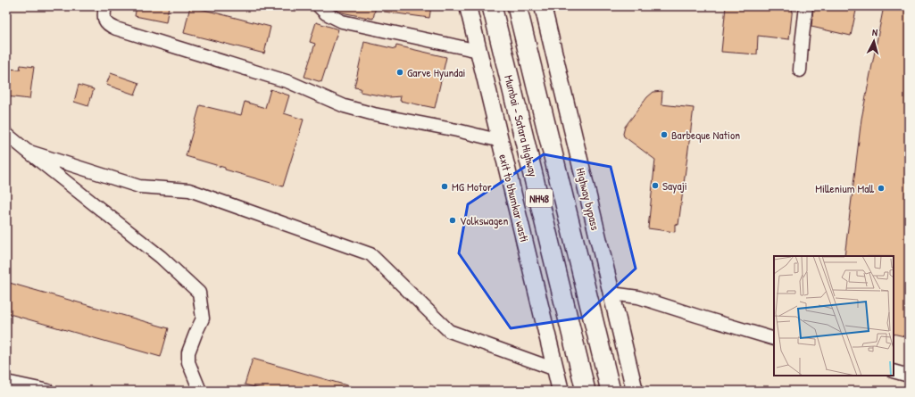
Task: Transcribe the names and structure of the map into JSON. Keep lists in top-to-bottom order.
{
  "streets": {
    "highway": ["Mumbai - Satara Highway", "NH48"],
    "main road": ["exit to bhumkar wasti", "Highway bypass"]
  },
  "places": [
    "Garve Hyundai",
    "Barbeque Nation",
    "Sayaji",
    "MG Motor",
    "Millenium Mall",
    "Volkswagen"
  ],
  "north": "top"
}
